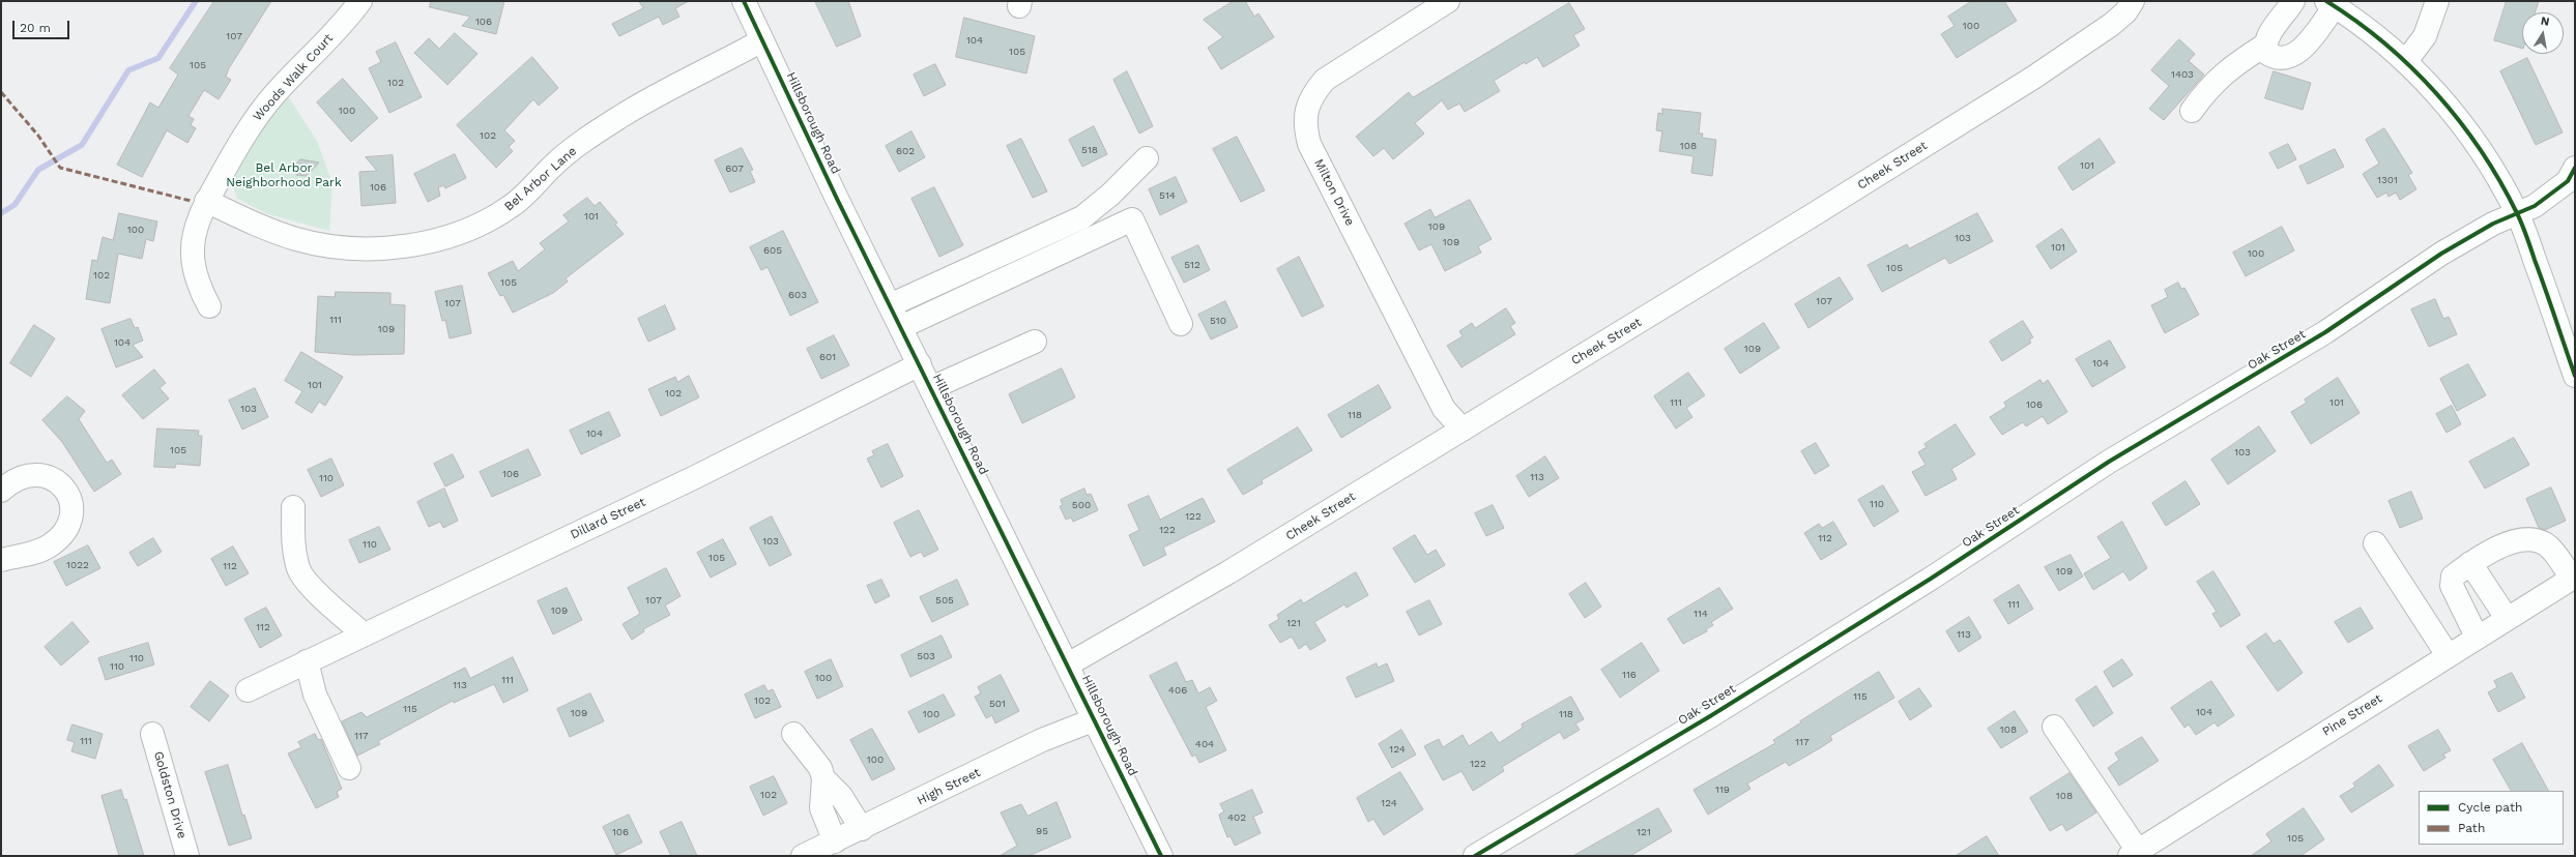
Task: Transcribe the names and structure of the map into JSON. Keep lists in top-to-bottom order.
{
  "streets": {
    "street": [
      "Woods Walk Court",
      "Hillsborough Road",
      "Cheek Street",
      "Bel Arbor Lane",
      "Milton Drive",
      "Oak Street",
      "Dillard Street",
      "Pine Street",
      "High Street",
      "Goldston Drive"
    ]
  },
  "crossings": [
    ["Woods Walk Court", "Bel Arbor Lane"],
    ["Hillsborough Road", "Cheek Street"],
    ["Hillsborough Road", "Bel Arbor Lane"],
    ["Hillsborough Road", "Dillard Street"],
    ["Hillsborough Road", "High Street"],
    ["Cheek Street", "Milton Drive"]
  ],
  "parks": ["Bel Arbor Neighborhood Park"],
  "house_numbers": [
    "106",
    "100",
    "107",
    "104",
    "105",
    "105",
    "1403",
    "102",
    "100",
    "102",
    "108",
    "518",
    "602",
    "101",
    "607",
    "1301",
    "106",
    "514",
    "101",
    "109",
    "100",
    "103",
    "109",
    "101",
    "605",
    "100",
    "512",
    "105",
    "102",
    "105",
    "603",
    "107",
    "107",
    "111",
    "510",
    "109",
    "104",
    "109",
    "601",
    "104",
    "101",
    "102",
    "111",
    "101",
    "106",
    "103",
    "118",
    "104",
    "105",
    "103",
    "106",
    "113",
    "110",
    "110",
    "500",
    "122",
    "122",
    "112",
    "103",
    "110",
    "105",
    "1022",
    "112",
    "109",
    "107",
    "505",
    "111",
    "109",
    "114",
    "121",
    "112",
    "113",
    "503",
    "110",
    "110",
    "116",
    "100",
    "111",
    "113",
    "406",
    "115",
    "102",
    "501",
    "115",
    "104",
    "109",
    "100",
    "118",
    "108",
    "117",
    "111",
    "117",
    "404",
    "124",
    "100",
    "122",
    "119",
    "102",
    "108",
    "124",
    "402",
    "95",
    "106",
    "121",
    "105"
  ],
  "legend": ["Cycle path", "Path"],
  "scale_bar": "20 m",
  "north": "top"
}
